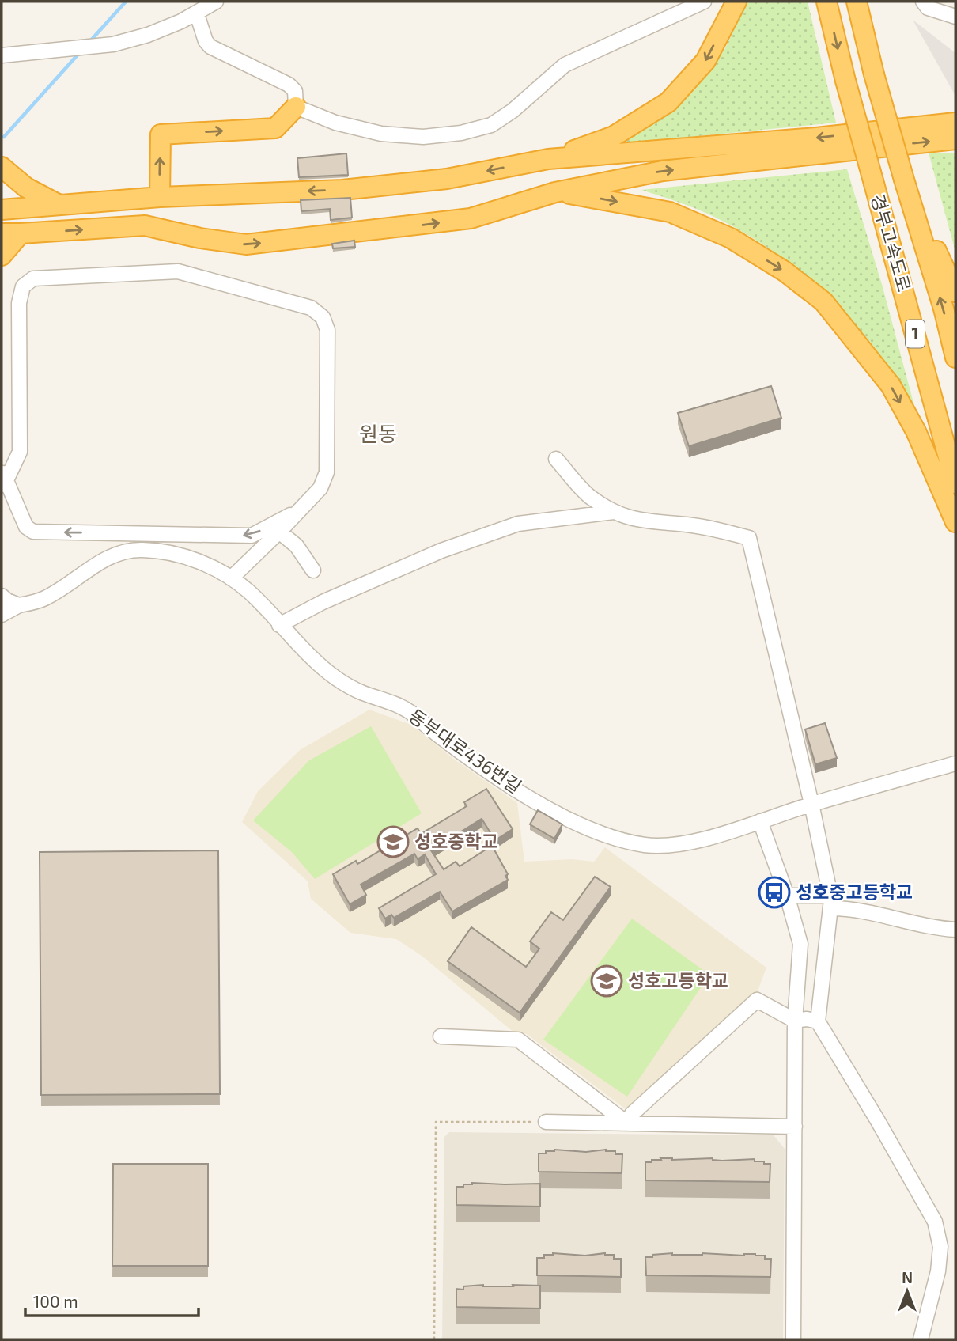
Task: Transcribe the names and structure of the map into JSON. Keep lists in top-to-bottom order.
{
  "streets": {
    "highway": ["경부고속도로", "1"],
    "street": ["동부대로436번길"]
  },
  "districts": ["원동"],
  "places": {
    "school or university": ["성호중학교", "성호고등학교"],
    "bus stop": ["성호중고등학교"]
  },
  "scale_bar": "100 m",
  "north": "top"
}
